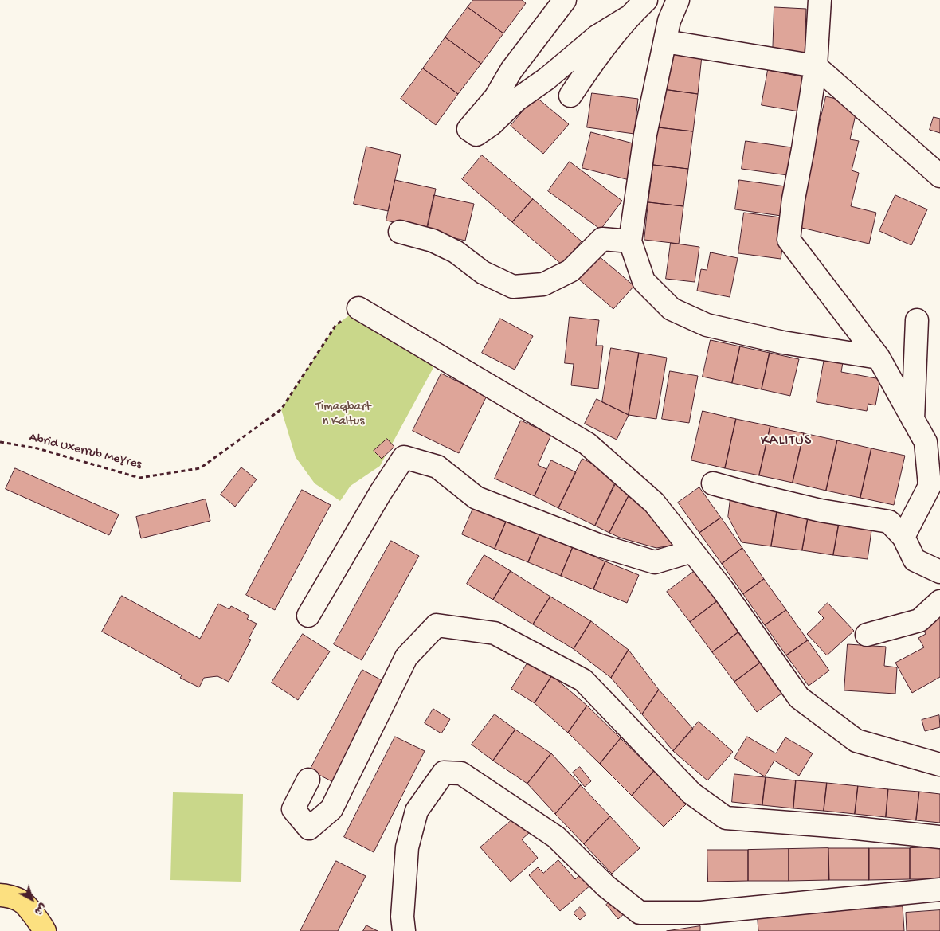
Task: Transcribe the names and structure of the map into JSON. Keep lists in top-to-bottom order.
{
  "streets": {
    "path": ["Abrid Uxerrub Meɣres"]
  },
  "districts": ["KALITUS"],
  "parks": ["Timaqbart n Kaltus"],
  "north": "bottom right"
}
